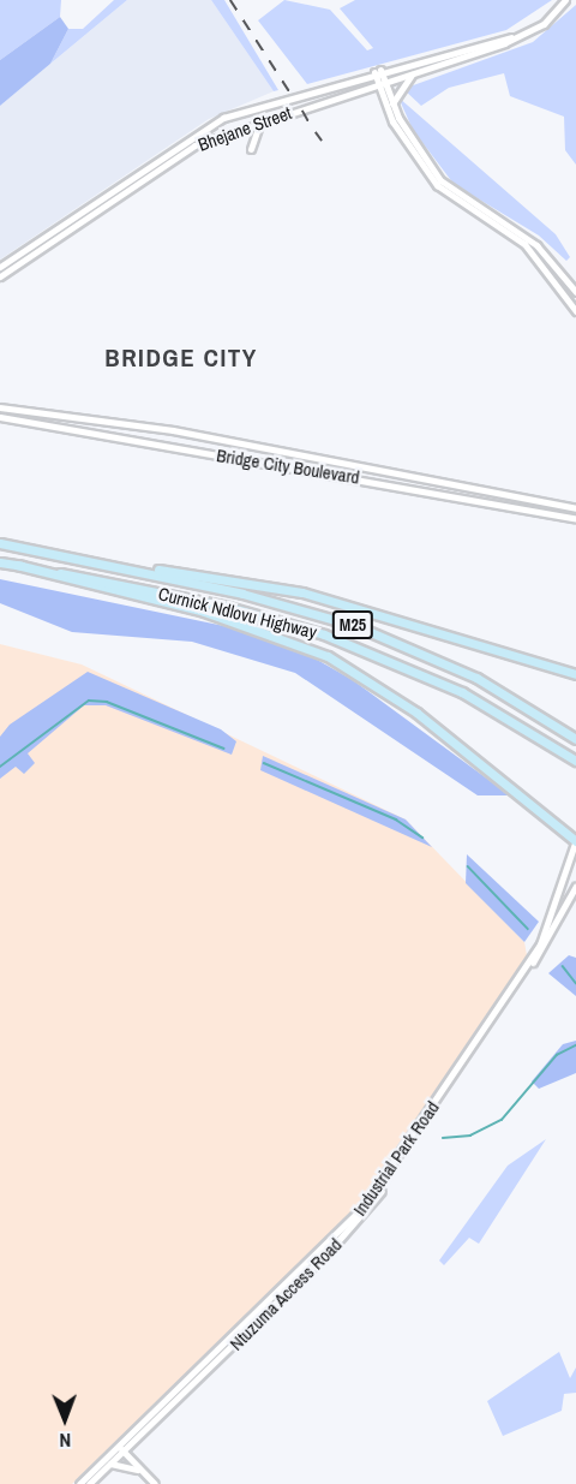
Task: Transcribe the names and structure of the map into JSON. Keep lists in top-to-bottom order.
{
  "streets": {
    "main road": ["Curnick Ndlovu Highway", "M25"],
    "street": [
      "Bhejane Street",
      "Bridge City Boulevard",
      "Industrial Park Road",
      "Ntuzuma Access Road"
    ]
  },
  "crossings": [
    ["Industrial Park Road", "Ntuzuma Access Road"]
  ],
  "districts": ["BRIDGE CITY"],
  "north": "bottom"
}
